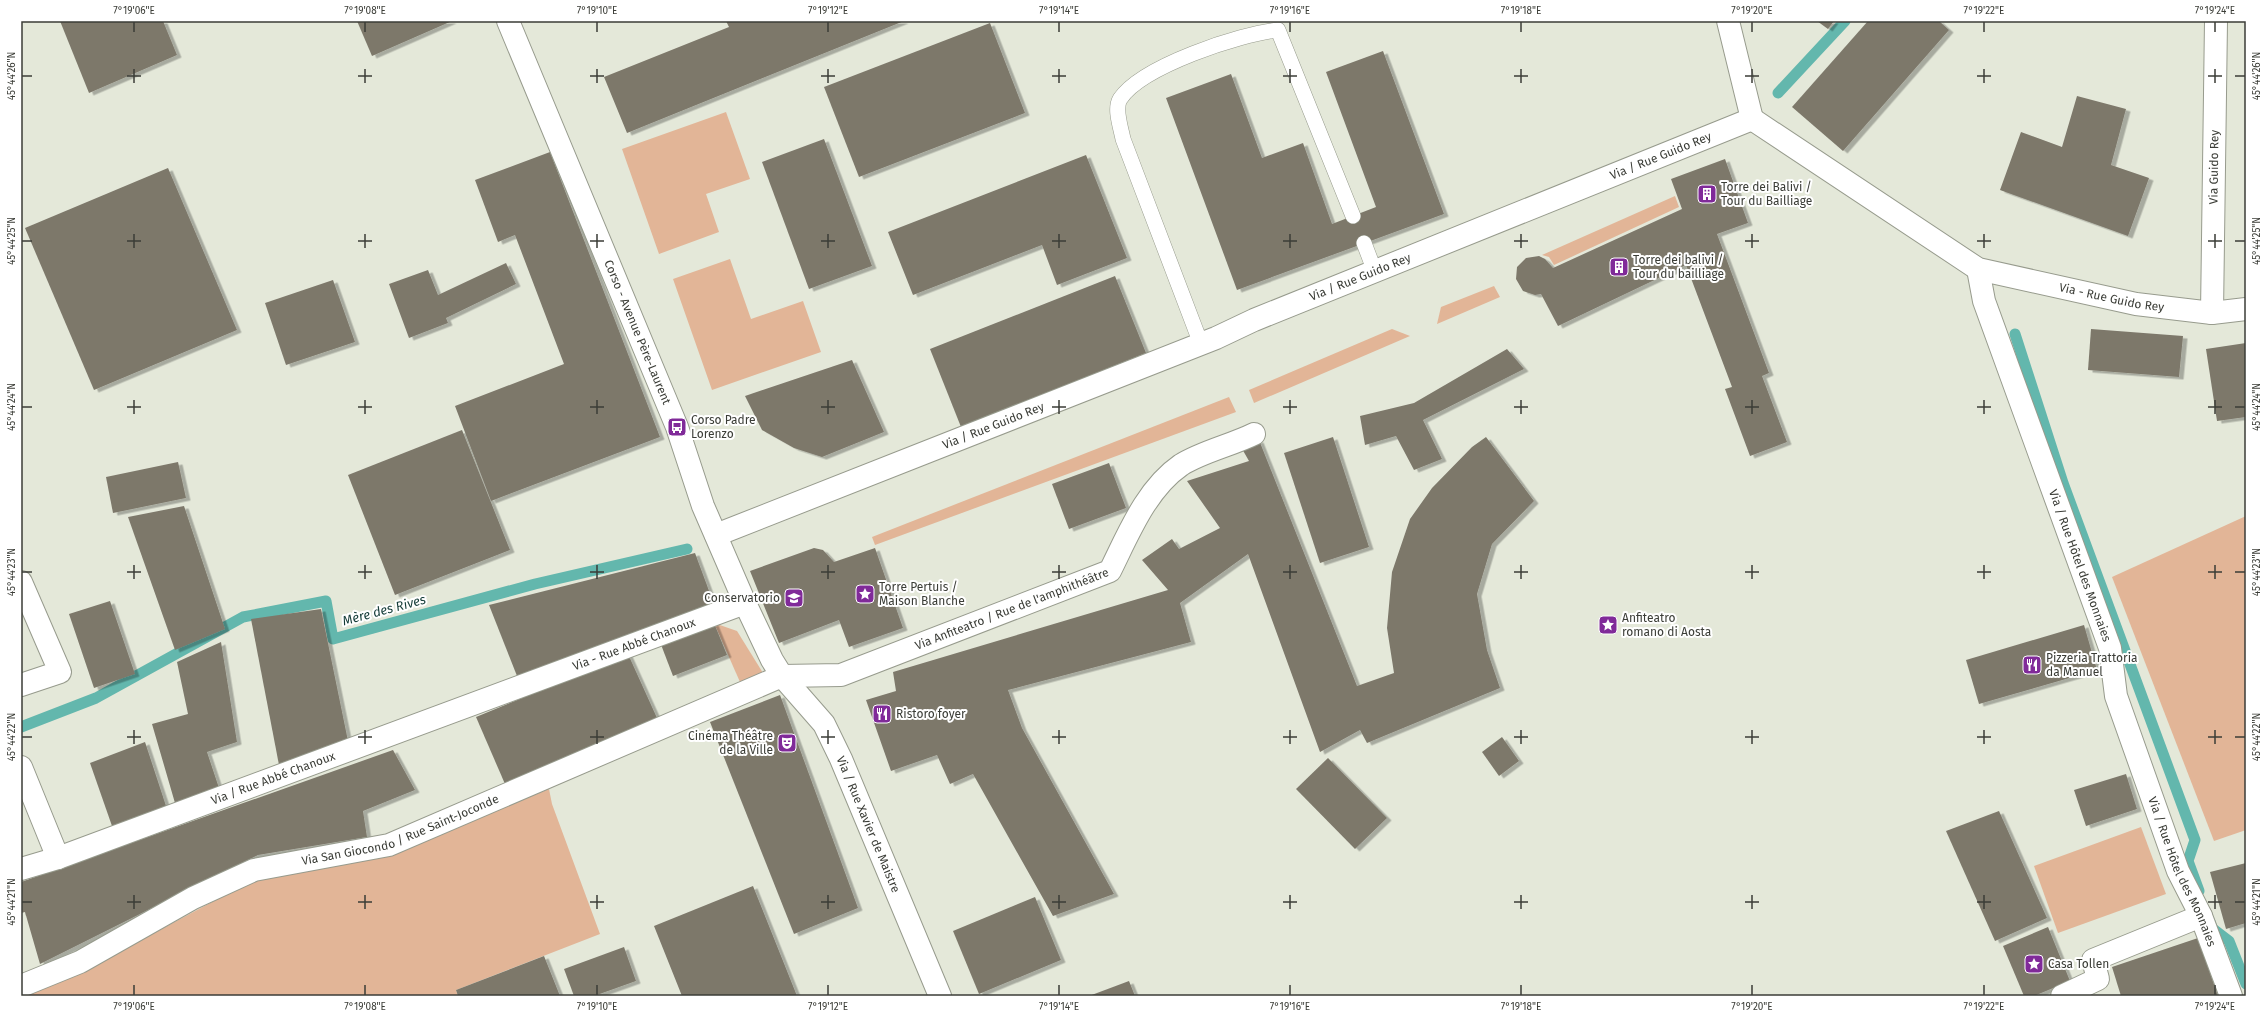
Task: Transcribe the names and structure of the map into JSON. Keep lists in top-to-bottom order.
{
  "streets": {
    "street": [
      "Via / Rue Guido Rey",
      "Via Guido Rey",
      "Via - Rue Guido Rey",
      "Corso - Avenue Père-Laurent",
      "Via / Rue Hôtel des Monnaies",
      "Via Anfiteatro / Rue de l'amphithéâtre",
      "Via - Rue Abbé Chanoux",
      "Via / Rue Abbé Chanoux",
      "Via / Rue Xavier de Maistre",
      "Via San Giocondo / Rue Saint-Joconde"
    ]
  },
  "crossings": [
    ["Via / Rue Guido Rey", "Corso - Avenue Père-Laurent"],
    ["Via / Rue Guido Rey", "Via / Rue Xavier de Maistre"],
    ["Via Guido Rey", "Via - Rue Guido Rey"],
    ["Via - Rue Guido Rey", "Via / Rue Hôtel des Monnaies"],
    ["Corso - Avenue Père-Laurent", "Via / Rue Xavier de Maistre"],
    ["Via Anfiteatro / Rue de l'amphithéâtre", "Via / Rue Xavier de Maistre"],
    ["Via Anfiteatro / Rue de l'amphithéâtre", "Via San Giocondo / Rue Saint-Joconde"],
    ["Via - Rue Abbé Chanoux", "Via / Rue Abbé Chanoux"],
    ["Via - Rue Abbé Chanoux", "Via / Rue Xavier de Maistre"],
    ["Via / Rue Xavier de Maistre", "Via San Giocondo / Rue Saint-Joconde"]
  ],
  "water": ["Mère des Rives"],
  "places": {
    "building": ["Torre dei Balivi / Tour du Bailliage", "Torre dei balivi / Tour du bailliage"],
    "bus stop": ["Corso Padre Lorenzo"],
    "place": ["Torre Pertuis / Maison Blanche", "Anfiteatro romano di Aosta", "Casa Tollen"],
    "school or university": ["Conservatorio"],
    "restaurant": ["Pizzeria Trattoria da Manuel", "Ristoro foyer"],
    "theatre": ["Cinéma Théâtre de la Ville"]
  },
  "coordinates": [
    "7°19'06\"E",
    "7°19'08\"E",
    "7°19'10\"E",
    "7°19'12\"E",
    "7°19'14\"E",
    "7°19'16\"E",
    "7°19'18\"E",
    "7°19'20\"E",
    "7°19'22\"E",
    "7°19'24\"E",
    "45°44'26\"N",
    "45°44'25\"N",
    "45°44'24\"N",
    "45°44'23\"N",
    "45°44'22\"N",
    "45°44'21\"N"
  ]
}
